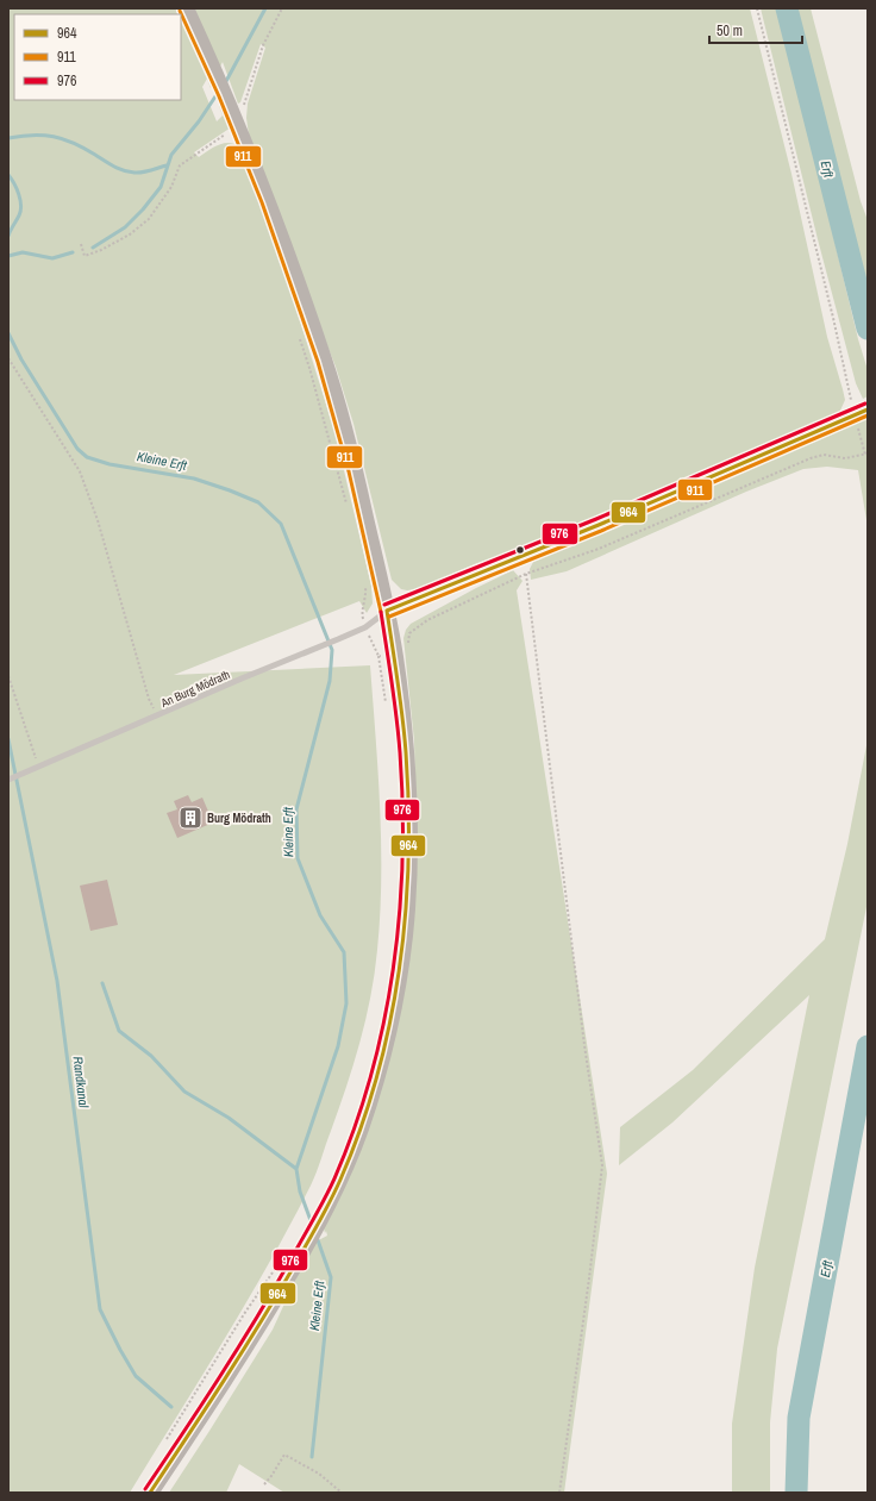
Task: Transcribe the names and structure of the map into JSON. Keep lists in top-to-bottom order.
{
  "streets": {
    "lane": ["An Burg Mödrath"]
  },
  "water": ["Erft", "Kleine Erft", "Randkanal"],
  "places": {
    "building": ["Burg Mödrath"]
  },
  "lines": ["transit line 911", "transit line 976", "transit line 964"],
  "legend": ["964", "911", "976"],
  "scale_bar": "50 m"
}
